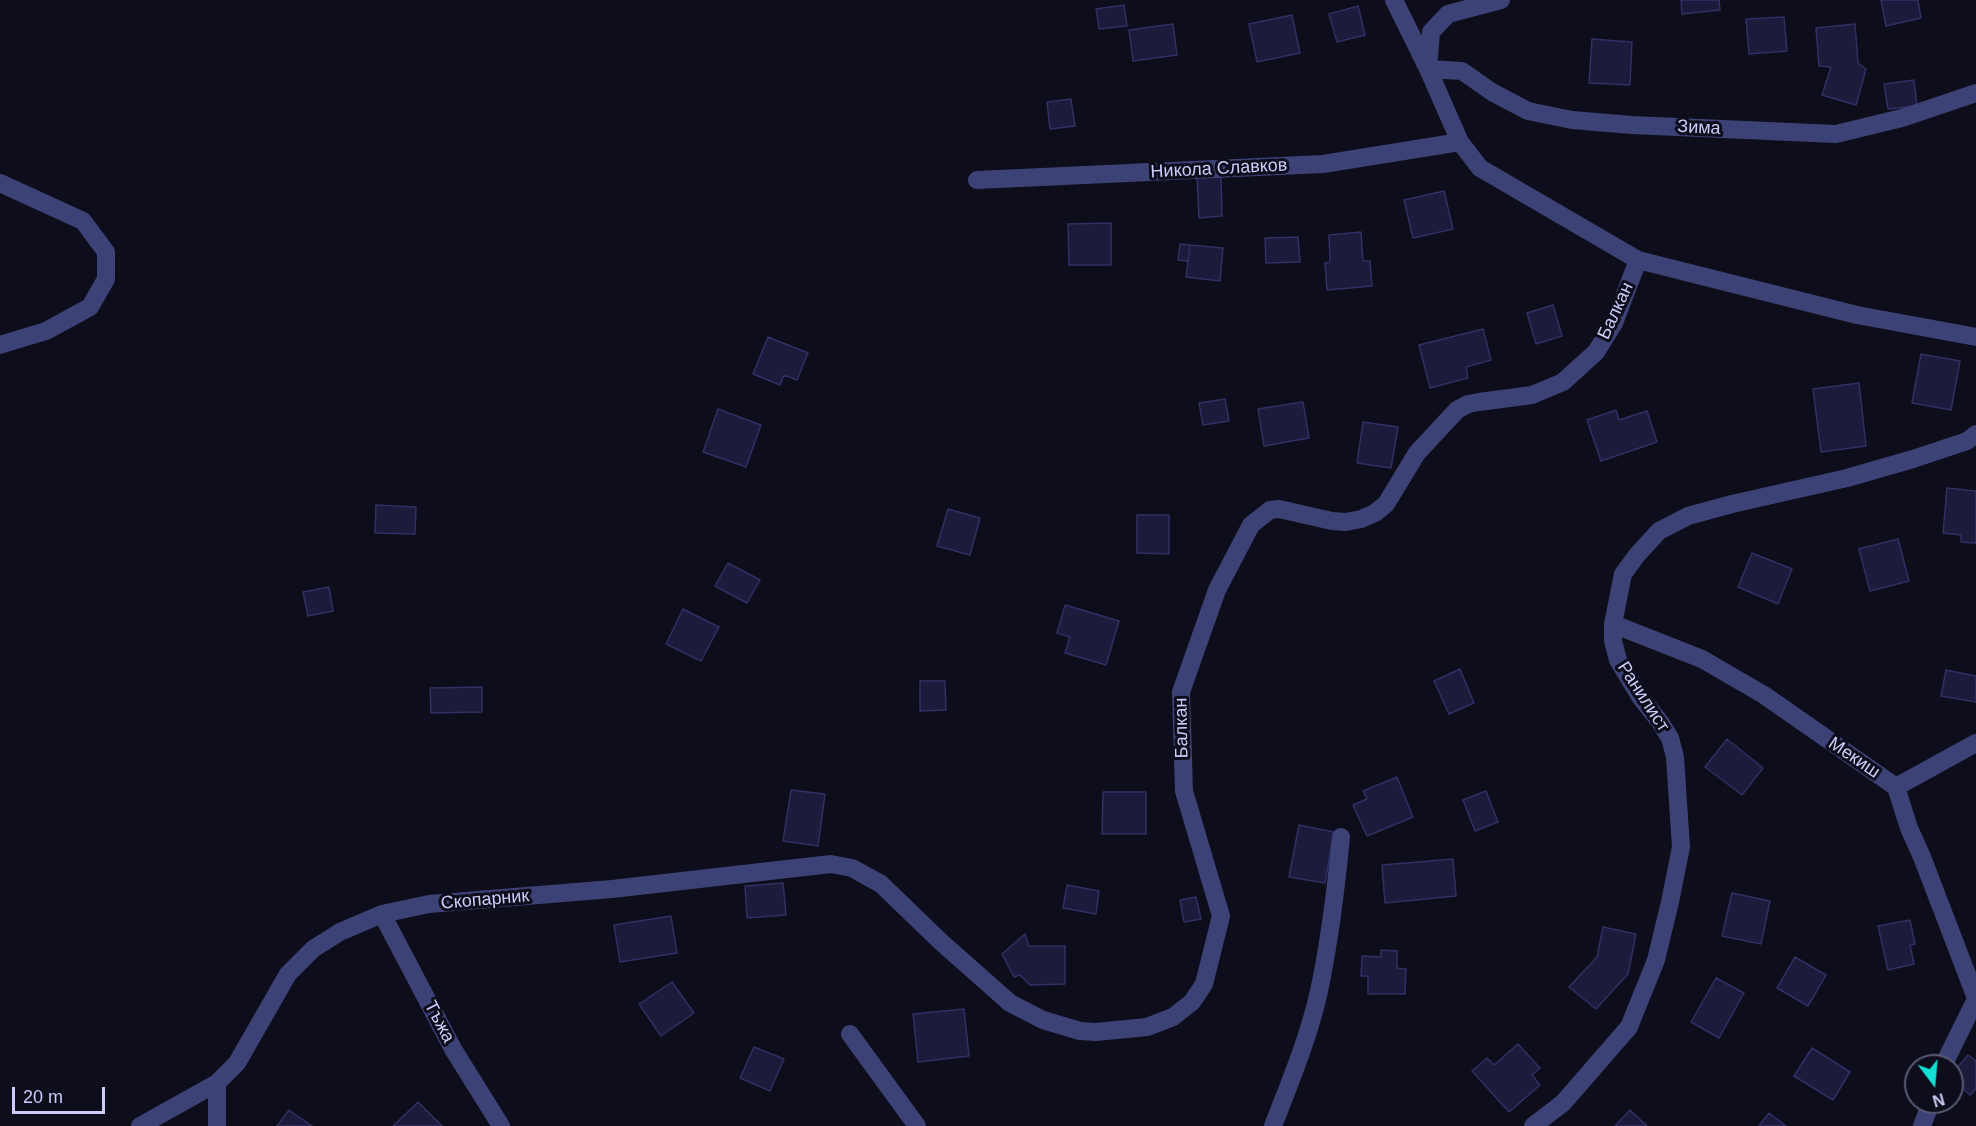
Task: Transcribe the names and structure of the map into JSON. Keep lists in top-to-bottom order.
{
  "streets": {
    "street": [
      "Зима",
      "Никола Славков",
      "Балкан",
      "Ранилист",
      "Мекиш",
      "Скопарник",
      "Тъжа"
    ]
  },
  "crossings": [
    ["Балкан", "Скопарник"],
    ["Ранилист", "Мекиш"],
    ["Скопарник", "Тъжа"]
  ],
  "scale_bar": "20 m",
  "north": "bottom"
}
